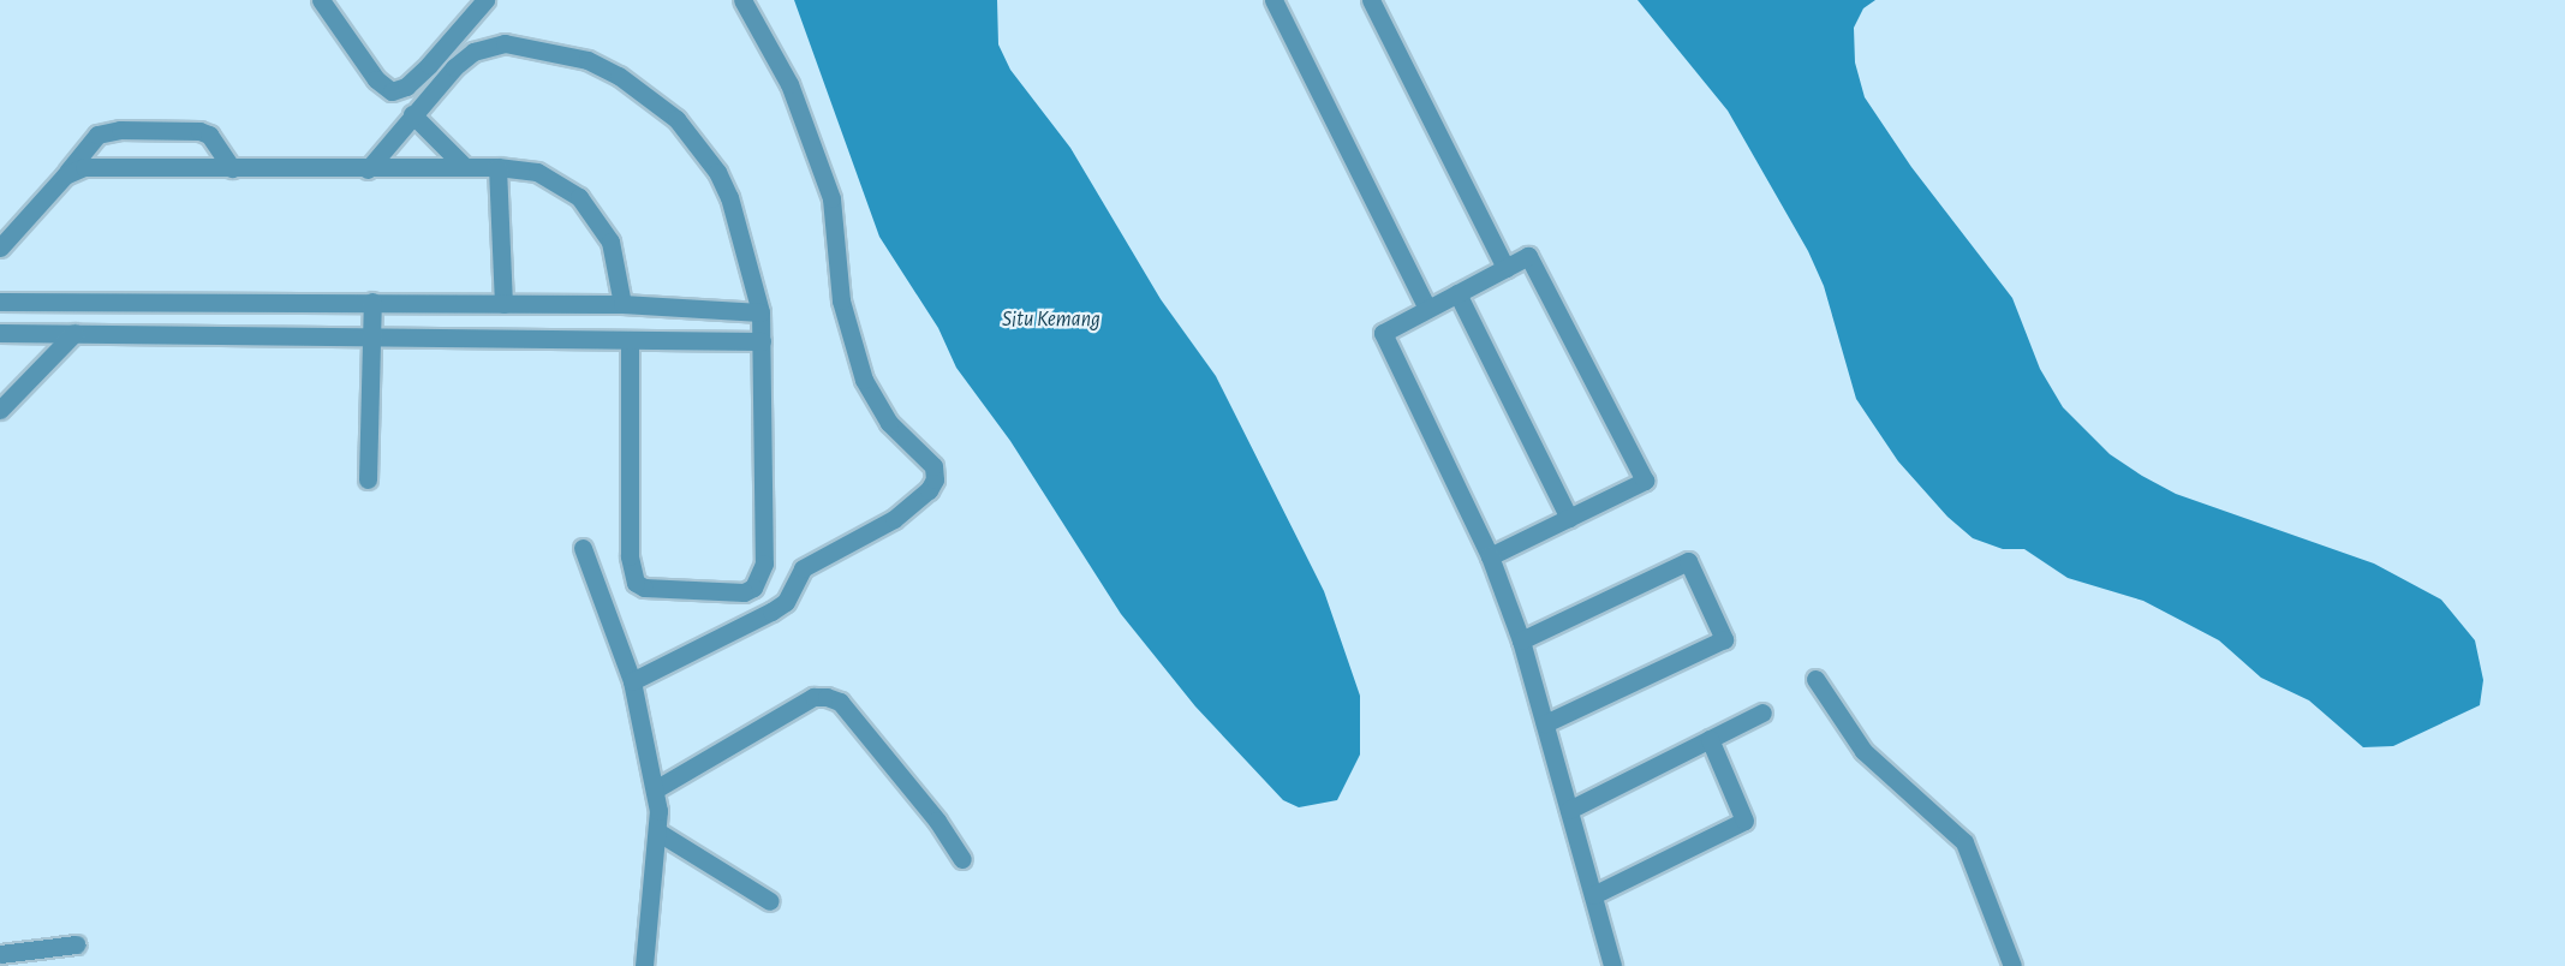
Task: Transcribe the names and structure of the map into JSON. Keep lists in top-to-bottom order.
{
  "water": ["Situ Kemang"]
}
